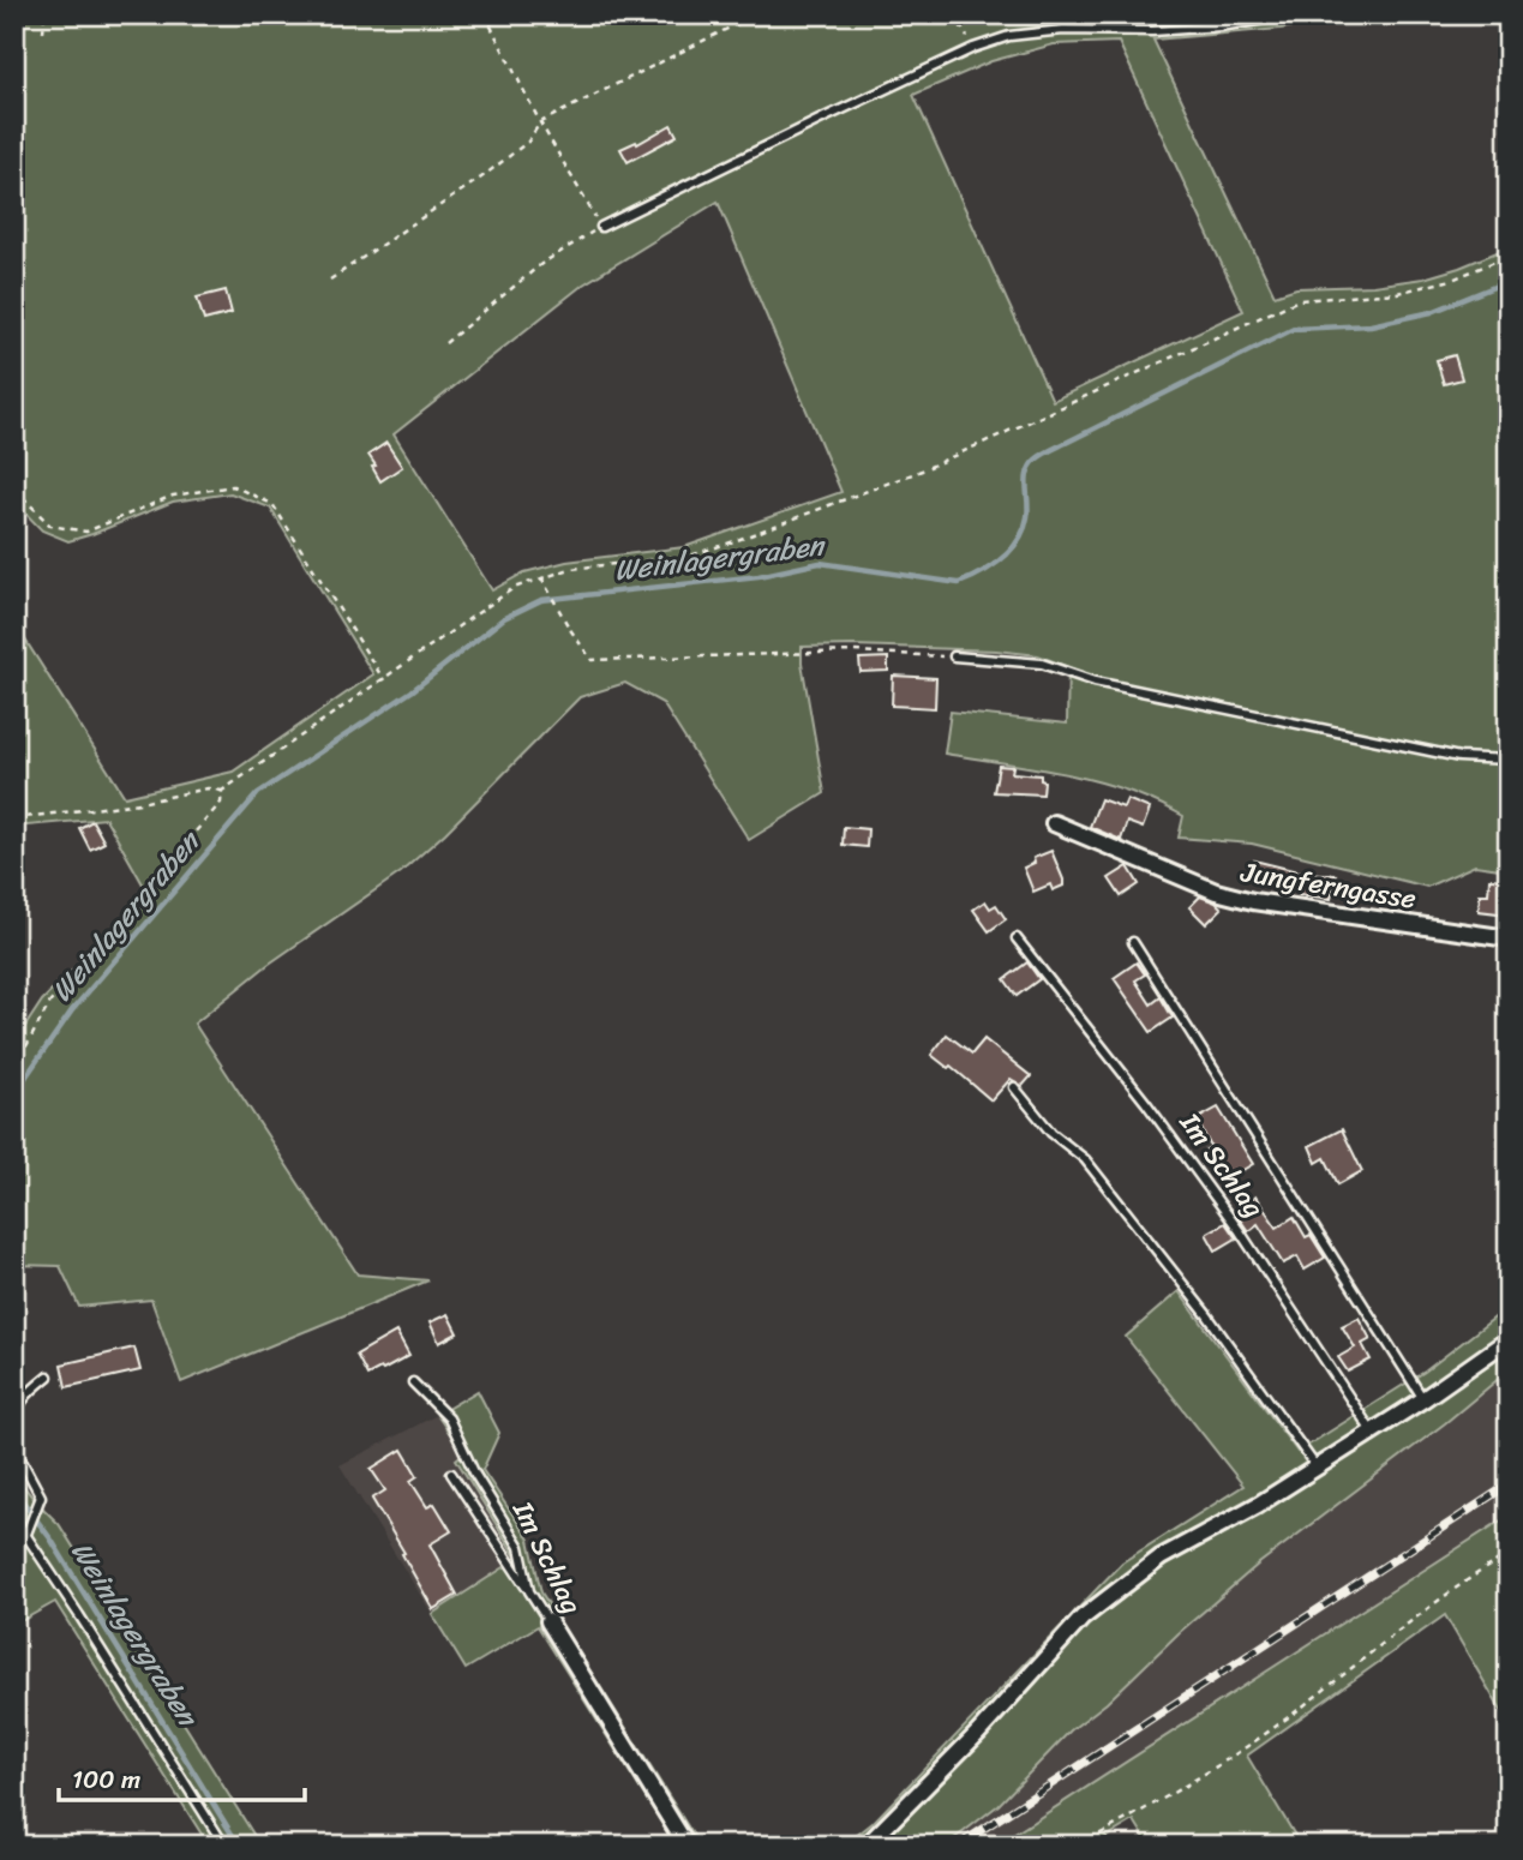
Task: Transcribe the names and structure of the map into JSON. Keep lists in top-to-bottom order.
{
  "streets": {
    "street": ["Jungferngasse", "Im Schlag"]
  },
  "water": ["Weinlagergraben"],
  "scale_bar": "100 m"
}
